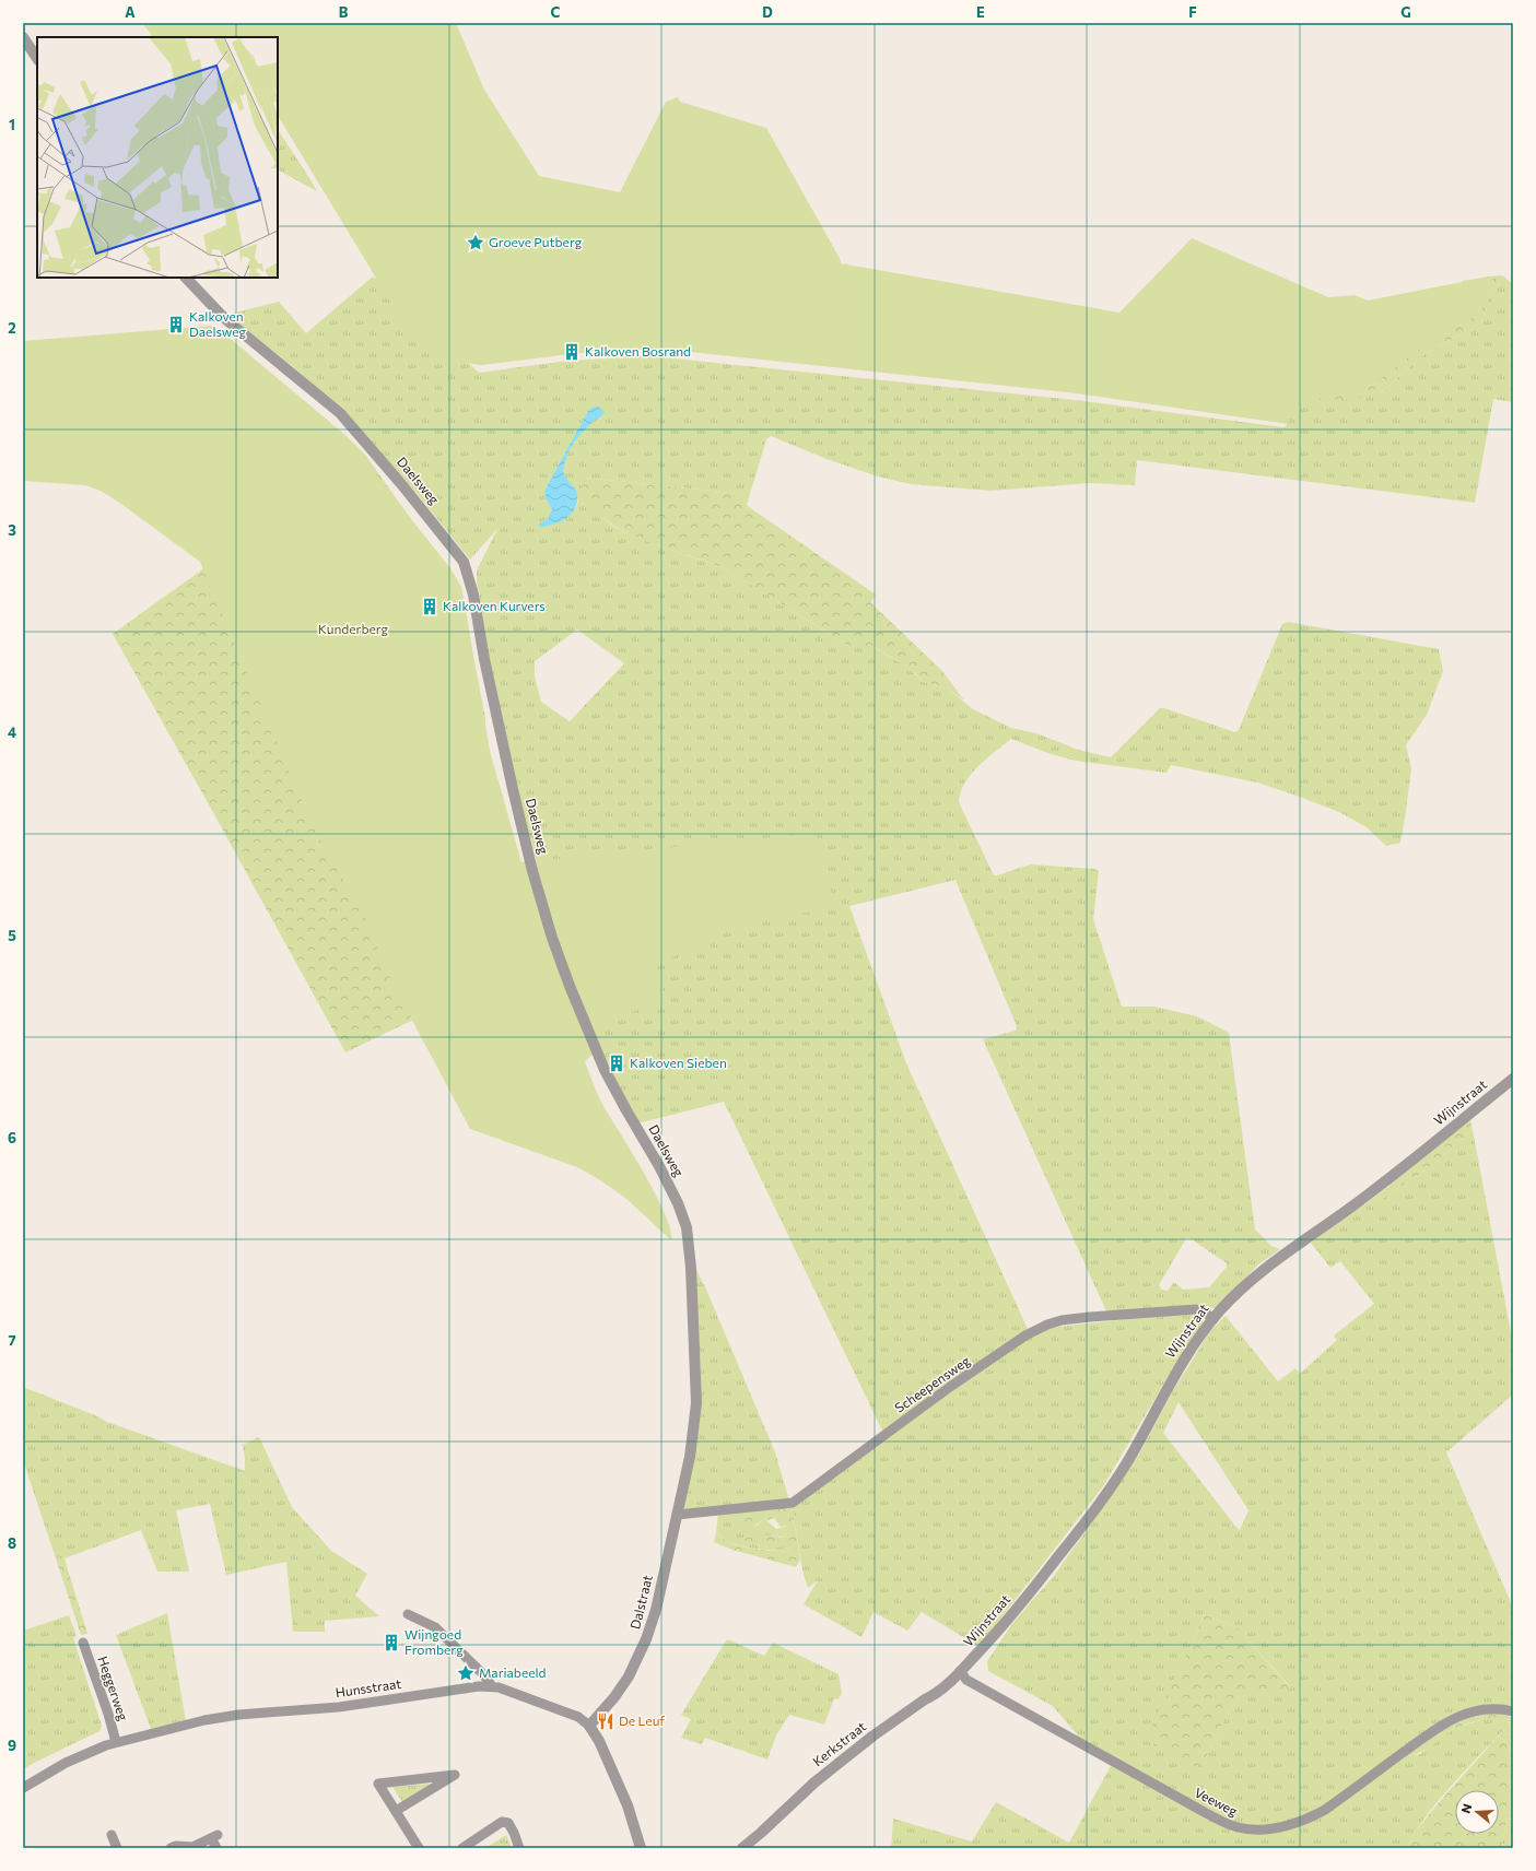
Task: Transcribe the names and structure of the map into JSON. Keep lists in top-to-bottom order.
{
  "streets": {
    "street": [
      "Daelsweg",
      "Wijnstraat",
      "Scheepensweg",
      "Dalstraat",
      "Heggerweg",
      "Hunsstraat",
      "Kerkstraat",
      "Veeweg"
    ]
  },
  "crossings": [
    ["Daelsweg", "Dalstraat"],
    ["Wijnstraat", "Scheepensweg"],
    ["Wijnstraat", "Kerkstraat"],
    ["Wijnstraat", "Veeweg"],
    ["Scheepensweg", "Dalstraat"],
    ["Dalstraat", "Hunsstraat"],
    ["Heggerweg", "Hunsstraat"],
    ["Kerkstraat", "Veeweg"]
  ],
  "parks": ["Kunderberg"],
  "places": {
    "place": ["Groeve Putberg", "Mariabeeld"],
    "building": [
      "Kalkoven Daelsweg",
      "Kalkoven Bosrand",
      "Kalkoven Kurvers",
      "Kalkoven Sieben",
      "Wijngoed Fromberg"
    ],
    "restaurant": ["De Leuf"]
  },
  "north": "left",
  "grid": {
    "columns": [
      "A",
      "B",
      "C",
      "D",
      "E",
      "F",
      "G"
    ],
    "rows": [
      "1",
      "2",
      "3",
      "4",
      "5",
      "6",
      "7",
      "8",
      "9"
    ]
  }
}
